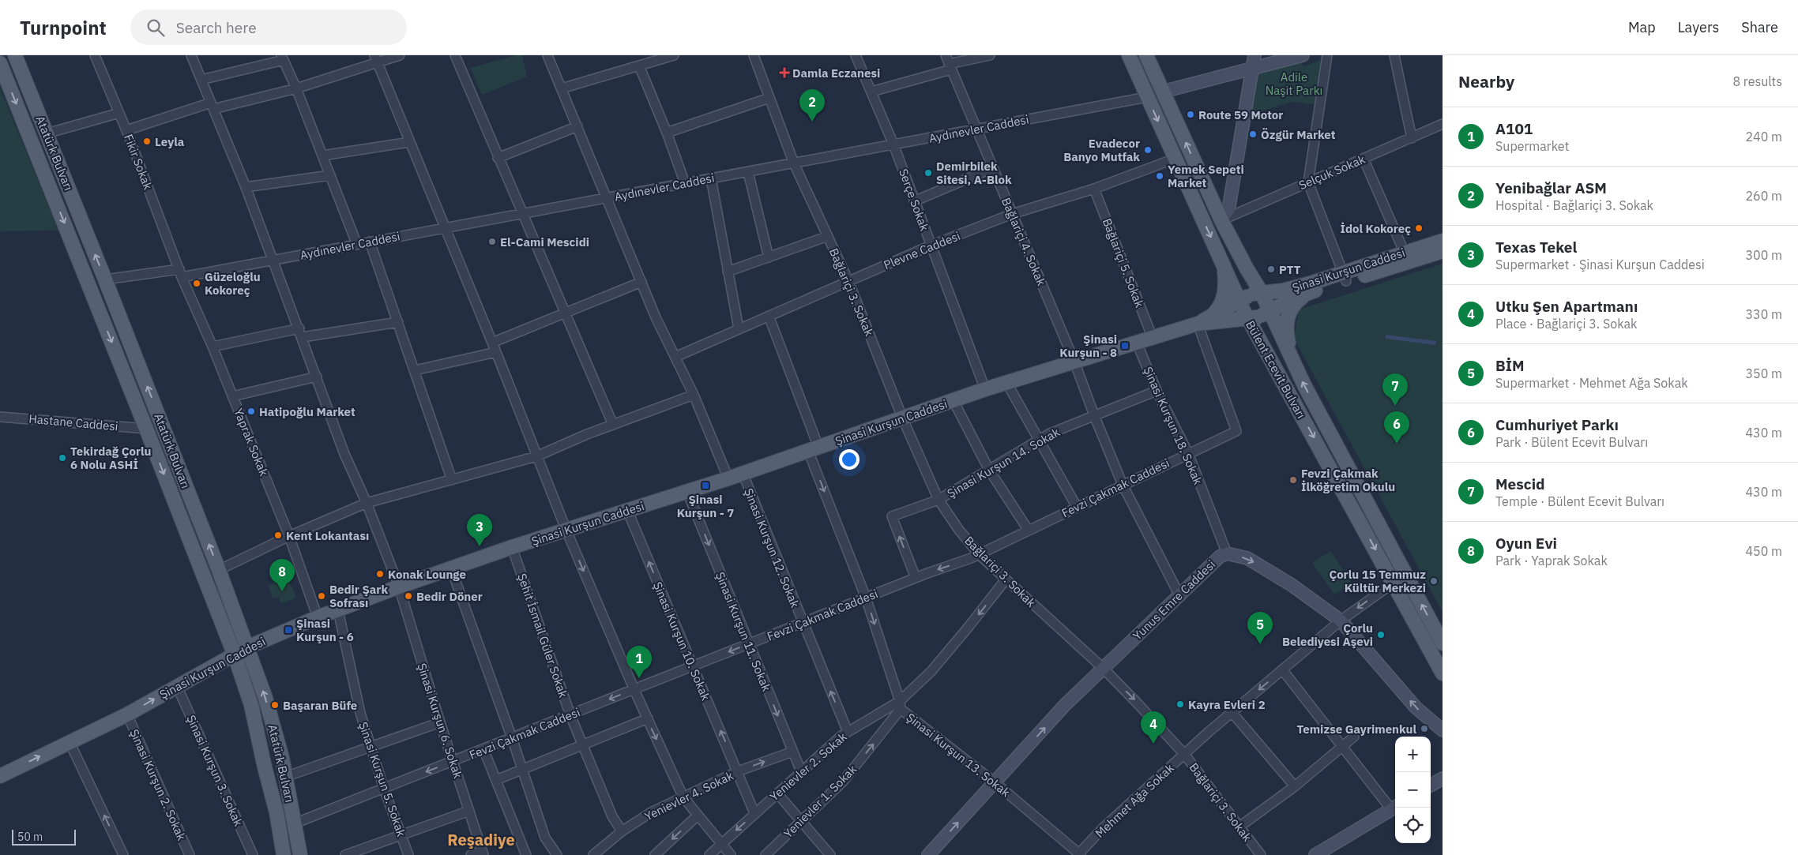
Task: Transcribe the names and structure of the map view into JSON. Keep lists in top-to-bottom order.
{
  "streets": {
    "main road": ["Atatürk Bulvarı", "Şinasi Kurşun Caddesi", "Bülent Ecevit Bulvarı"],
    "street": [
      "Aydınevler Caddesi",
      "Fikir Sokak",
      "Selçuk Sokak",
      "Serçe Sokak",
      "Bağlariçi 4. Sokak",
      "Plevne Caddesi",
      "Bağlariçi 5. Sokak",
      "Bağlariçi 3. Sokak",
      "Hastane Caddesi",
      "Şinasi Kurşun 18. Sokak",
      "Yaprak Sokak",
      "Şinasi Kurşun 14. Sokak",
      "Fevzi Çakmak Caddesi",
      "Şinasi Kurşun 12. Sokak",
      "Yunus Emre Caddesi",
      "Şinasi Kurşun 11. Sokak",
      "Şehit İsmail Güler Sokak",
      "Şinasi Kurşun 10. Sokak",
      "Şinasi Kurşun 6. Sokak",
      "Şinasi Kurşun 13. Sokak",
      "Yenievler 2. Sokak",
      "Şinasi Kurşun 3. Sokak",
      "Şinasi Kurşun 5. Sokak",
      "Şinasi Kurşun 2. Sokak",
      "Yenievler 4. Sokak",
      "Mehmet Ağa Sokak",
      "Yenievler 1. Sokak"
    ]
  },
  "crossings": [
    ["Aydınevler Caddesi", "Atatürk Bulvarı"],
    ["Aydınevler Caddesi", "Fikir Sokak"],
    ["Aydınevler Caddesi", "Serçe Sokak"],
    ["Aydınevler Caddesi", "Bağlariçi 4. Sokak"],
    ["Aydınevler Caddesi", "Bağlariçi 3. Sokak"],
    ["Aydınevler Caddesi", "Bülent Ecevit Bulvarı"],
    ["Aydınevler Caddesi", "Yaprak Sokak"],
    ["Aydınevler Caddesi", "Şinasi Kurşun 6. Sokak"],
    ["Atatürk Bulvarı", "Şinasi Kurşun Caddesi"],
    ["Atatürk Bulvarı", "Hastane Caddesi"],
    ["Atatürk Bulvarı", "Fevzi Çakmak Caddesi"],
    ["Fikir Sokak", "Yaprak Sokak"],
    ["Selçuk Sokak", "Bülent Ecevit Bulvarı"],
    ["Serçe Sokak", "Plevne Caddesi"],
    ["Serçe Sokak", "Şinasi Kurşun Caddesi"],
    ["Bağlariçi 4. Sokak", "Plevne Caddesi"],
    ["Bağlariçi 4. Sokak", "Şinasi Kurşun Caddesi"],
    ["Bağlariçi 4. Sokak", "Şinasi Kurşun 14. Sokak"],
    ["Bağlariçi 4. Sokak", "Fevzi Çakmak Caddesi"],
    ["Bağlariçi 4. Sokak", "Yunus Emre Caddesi"],
    ["Plevne Caddesi", "Bağlariçi 5. Sokak"],
    ["Plevne Caddesi", "Bağlariçi 3. Sokak"],
    ["Plevne Caddesi", "Bülent Ecevit Bulvarı"],
    ["Plevne Caddesi", "Şinasi Kurşun 13. Sokak"],
    ["Bağlariçi 5. Sokak", "Şinasi Kurşun Caddesi"],
    ["Şinasi Kurşun Caddesi", "Bağlariçi 3. Sokak"],
    ["Şinasi Kurşun Caddesi", "Bülent Ecevit Bulvarı"],
    ["Şinasi Kurşun Caddesi", "Şinasi Kurşun 18. Sokak"],
    ["Şinasi Kurşun Caddesi", "Yaprak Sokak"],
    ["Şinasi Kurşun Caddesi", "Fevzi Çakmak Caddesi"],
    ["Şinasi Kurşun Caddesi", "Şinasi Kurşun 12. Sokak"],
    ["Şinasi Kurşun Caddesi", "Şinasi Kurşun 11. Sokak"],
    ["Şinasi Kurşun Caddesi", "Şehit İsmail Güler Sokak"],
    ["Şinasi Kurşun Caddesi", "Şinasi Kurşun 10. Sokak"],
    ["Şinasi Kurşun Caddesi", "Şinasi Kurşun 6. Sokak"],
    ["Şinasi Kurşun Caddesi", "Şinasi Kurşun 13. Sokak"],
    ["Şinasi Kurşun Caddesi", "Şinasi Kurşun 3. Sokak"],
    ["Şinasi Kurşun Caddesi", "Şinasi Kurşun 5. Sokak"],
    ["Şinasi Kurşun Caddesi", "Şinasi Kurşun 2. Sokak"],
    ["Bağlariçi 3. Sokak", "Şinasi Kurşun 14. Sokak"],
    ["Bağlariçi 3. Sokak", "Fevzi Çakmak Caddesi"],
    ["Bağlariçi 3. Sokak", "Yunus Emre Caddesi"],
    ["Bağlariçi 3. Sokak", "Yenievler 2. Sokak"],
    ["Bağlariçi 3. Sokak", "Mehmet Ağa Sokak"],
    ["Bülent Ecevit Bulvarı", "Mehmet Ağa Sokak"],
    ["Şinasi Kurşun 18. Sokak", "Şinasi Kurşun 14. Sokak"],
    ["Şinasi Kurşun 18. Sokak", "Fevzi Çakmak Caddesi"],
    ["Şinasi Kurşun 18. Sokak", "Yunus Emre Caddesi"],
    ["Şinasi Kurşun 14. Sokak", "Fevzi Çakmak Caddesi"],
    ["Fevzi Çakmak Caddesi", "Şinasi Kurşun 12. Sokak"],
    ["Fevzi Çakmak Caddesi", "Şinasi Kurşun 11. Sokak"],
    ["Fevzi Çakmak Caddesi", "Şehit İsmail Güler Sokak"],
    ["Fevzi Çakmak Caddesi", "Şinasi Kurşun 10. Sokak"],
    ["Fevzi Çakmak Caddesi", "Şinasi Kurşun 6. Sokak"],
    ["Fevzi Çakmak Caddesi", "Şinasi Kurşun 13. Sokak"],
    ["Fevzi Çakmak Caddesi", "Şinasi Kurşun 5. Sokak"],
    ["Şinasi Kurşun 12. Sokak", "Yenievler 2. Sokak"],
    ["Yunus Emre Caddesi", "Şinasi Kurşun 13. Sokak"],
    ["Yunus Emre Caddesi", "Mehmet Ağa Sokak"],
    ["Şinasi Kurşun 11. Sokak", "Yenievler 2. Sokak"],
    ["Şinasi Kurşun 11. Sokak", "Yenievler 4. Sokak"],
    ["Şehit İsmail Güler Sokak", "Yenievler 4. Sokak"],
    ["Şinasi Kurşun 10. Sokak", "Yenievler 2. Sokak"],
    ["Şinasi Kurşun 10. Sokak", "Yenievler 4. Sokak"],
    ["Şinasi Kurşun 13. Sokak", "Yenievler 2. Sokak"],
    ["Şinasi Kurşun 13. Sokak", "Mehmet Ağa Sokak"],
    ["Şinasi Kurşun 13. Sokak", "Yenievler 1. Sokak"],
    ["Yenievler 2. Sokak", "Yenievler 1. Sokak"]
  ],
  "one_way": [
    "Şinasi Kurşun 12. Sokak",
    "Şinasi Kurşun 11. Sokak",
    "Şinasi Kurşun 13. Sokak",
    "Yenievler 2. Sokak",
    "Yenievler 1. Sokak"
  ],
  "districts": ["Reşadiye"],
  "parks": ["Adile Naşit Parkı"],
  "places": {
    "health": ["Damla Eczanesi"],
    "other": [
      "Route 59 Motor",
      "Özgür Market",
      "Leyla",
      "Evadecor Banyo Mutfak",
      "Demirbilek Sitesi, A-Blok",
      "Yemek Sepeti Market",
      "İdol Kokoreç",
      "El-Cami Mescidi",
      "PTT",
      "Güzeloğlu Kokoreç",
      "Hatipoğlu Market",
      "Tekirdağ Çorlu 6 Nolu ASHİ",
      "Fevzi Çakmak İlköğretim Okulu",
      "Kent Lokantası",
      "Konak Lounge",
      "Çorlu 15 Temmuz Kültür Merkezi",
      "Bedir Şark Sofrası",
      "Bedir Döner",
      "Çorlu Belediyesi Aşevi",
      "Kayra Evleri 2",
      "Başaran Büfe",
      "Temizse Gayrimenkul"
    ],
    "transit": ["Şinasi Kurşun - 8", "Şinasi Kurşun - 7", "Şinasi Kurşun - 6"]
  },
  "scale_bar": "50 m",
  "page": {
    "header": "Turnpoint",
    "search": "Search here",
    "nav": ["Map", "Layers", "Share"],
    "heading": ["Nearby", "8 results"],
    "pins": [
      "2",
      "7",
      "6",
      "3",
      "8",
      "5",
      "1",
      "4"
    ],
    "list": [
      {
        "mark": "1",
        "name": "A101",
        "note": "Supermarket",
        "value": "240 m"
      },
      {
        "mark": "2",
        "name": "Yenibağlar ASM",
        "note": "Hospital · Bağlariçi 3. Sokak",
        "value": "260 m"
      },
      {
        "mark": "3",
        "name": "Texas Tekel",
        "note": "Supermarket · Şinasi Kurşun Caddesi",
        "value": "300 m"
      },
      {
        "mark": "4",
        "name": "Utku Şen Apartmanı",
        "note": "Place · Bağlariçi 3. Sokak",
        "value": "330 m"
      },
      {
        "mark": "5",
        "name": "BİM",
        "note": "Supermarket · Mehmet Ağa Sokak",
        "value": "350 m"
      },
      {
        "mark": "6",
        "name": "Cumhuriyet Parkı",
        "note": "Park · Bülent Ecevit Bulvarı",
        "value": "430 m"
      },
      {
        "mark": "7",
        "name": "Mescid",
        "note": "Temple · Bülent Ecevit Bulvarı",
        "value": "430 m"
      },
      {
        "mark": "8",
        "name": "Oyun Evi",
        "note": "Park · Yaprak Sokak",
        "value": "450 m"
      }
    ],
    "map_buttons": ["+", "−"],
    "scale": "50 m"
  }
}
